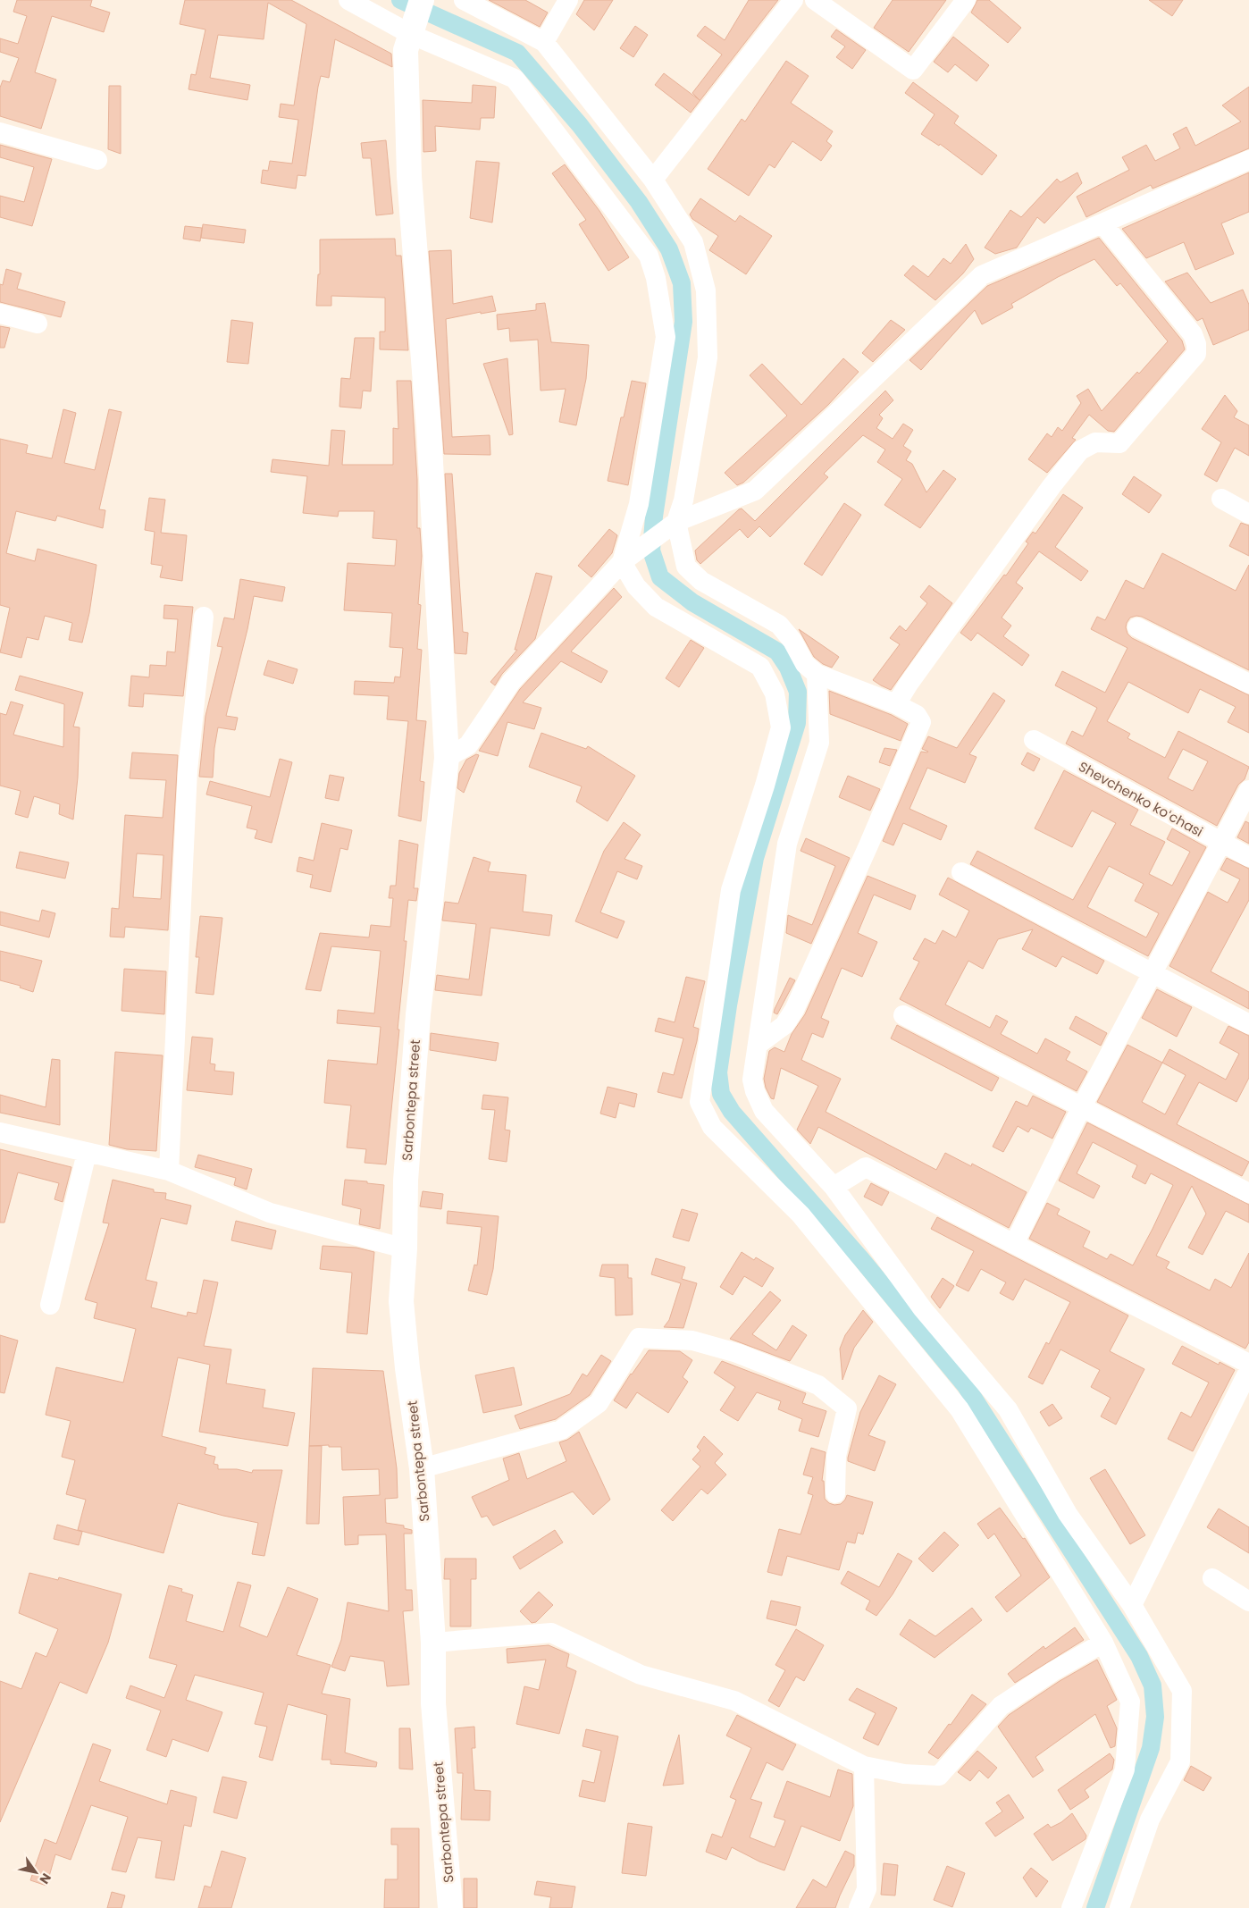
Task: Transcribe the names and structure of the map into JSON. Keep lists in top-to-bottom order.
{
  "streets": {
    "street": ["Shevchenko koʻchasi", "Sarbontepa street"]
  },
  "north": "bottom right"
}
